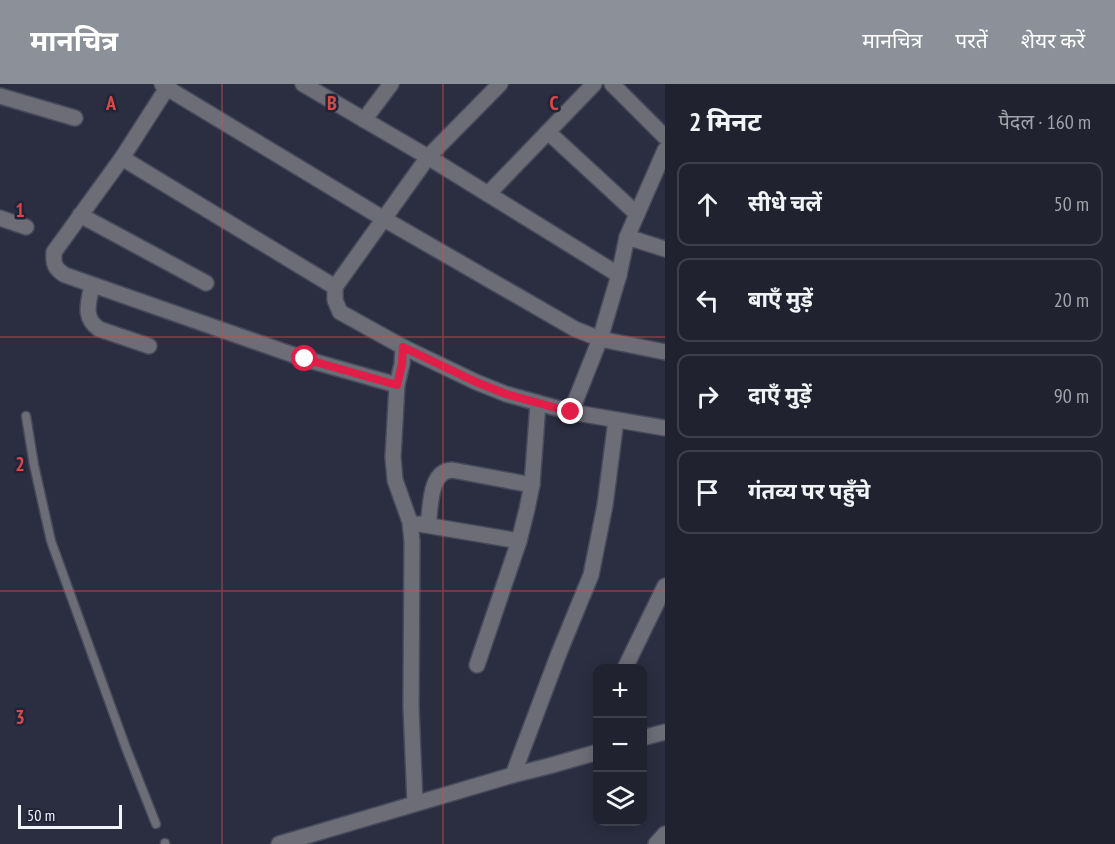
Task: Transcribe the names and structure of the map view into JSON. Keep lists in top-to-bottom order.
{
  "scale_bar": "50 m",
  "page": {
    "header": "मानचित्र",
    "nav": ["मानचित्र", "परतें", "शेयर करें"],
    "heading": ["2 मिनट", "पैदल · 160 m"],
    "list": [
      ["सीधे चलें", "50 m"],
      ["बाएँ मुड़ें", "20 m"],
      ["दाएँ मुड़ें", "90 m"],
      "गंतव्य पर पहुँचे"
    ],
    "map_buttons": ["+", "−"],
    "scale": "50 m"
  },
  "grid": {
    "columns": ["A", "B", "C"],
    "rows": ["1", "2", "3"]
  }
}
